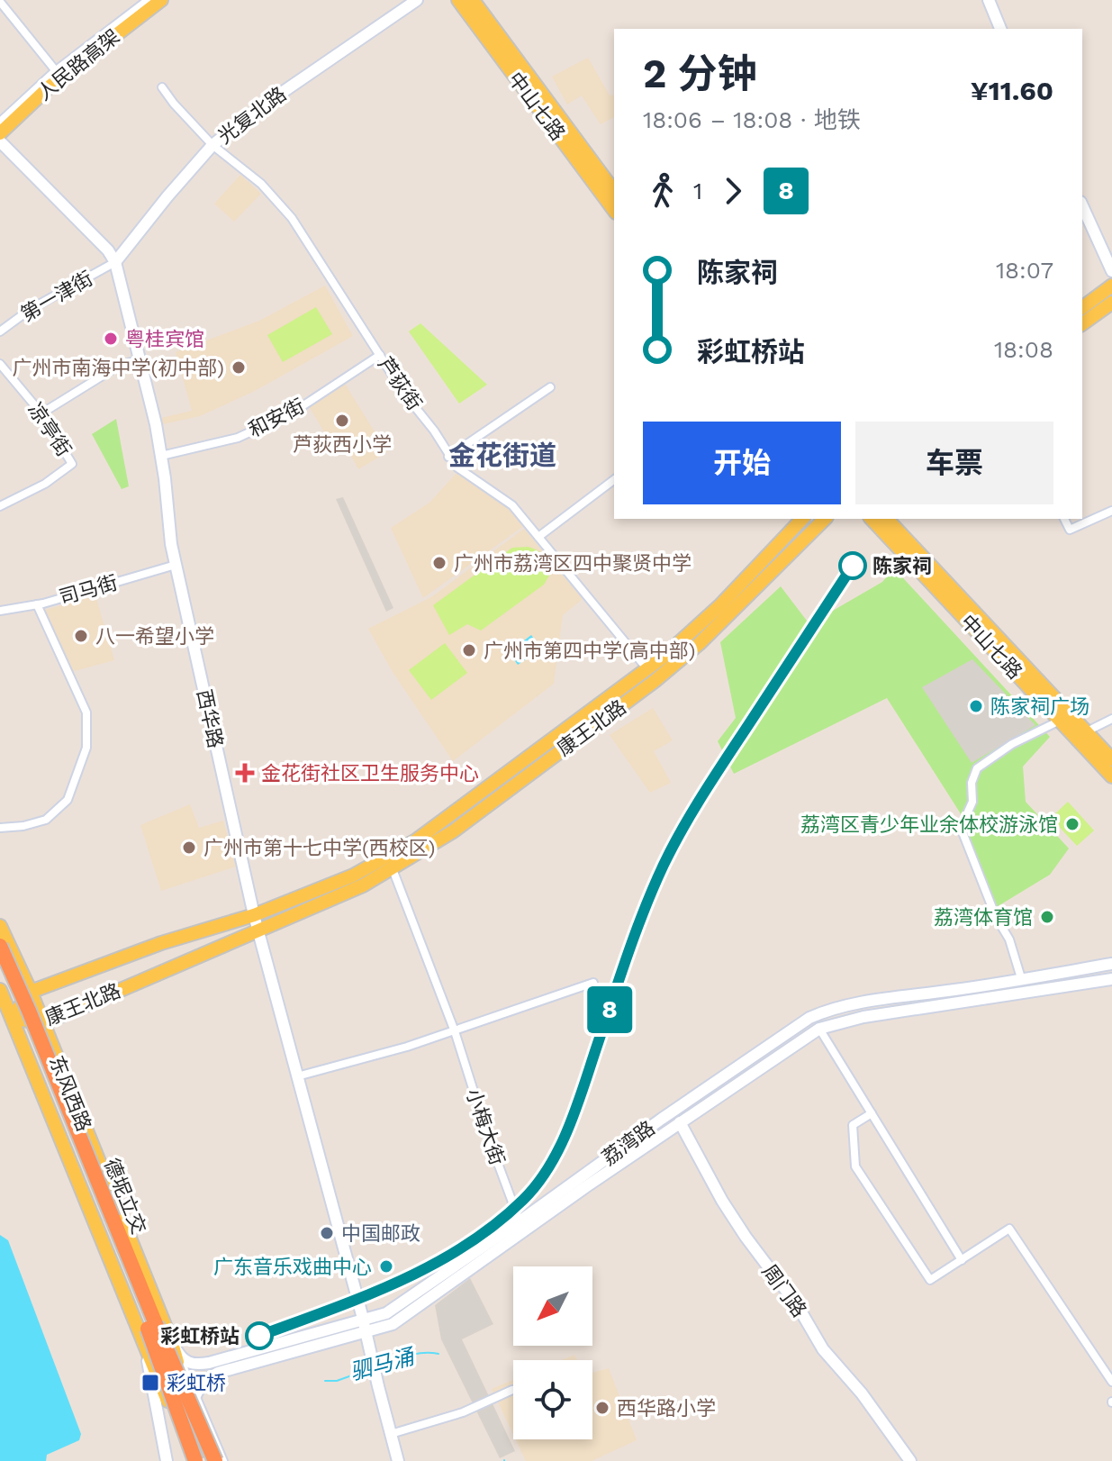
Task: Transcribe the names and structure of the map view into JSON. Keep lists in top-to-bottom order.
{
  "streets": {
    "highway": ["德坭立交"],
    "main road": [
      "人民路高架",
      "中山七路",
      "光复北路",
      "西华路",
      "康王北路",
      "东风西路",
      "荔湾路",
      "周门路"
    ],
    "street": [
      "第一津街",
      "芦荻街",
      "和安街",
      "凉亭街",
      "司马街",
      "小梅大街"
    ]
  },
  "crossings": [
    ["光复北路", "第一津街"],
    ["光复北路", "芦荻街"],
    ["光复北路", "西华路"],
    ["第一津街", "西华路"],
    ["芦荻街", "和安街"],
    ["芦荻街", "康王北路"],
    ["和安街", "西华路"],
    ["司马街", "西华路"],
    ["西华路", "康王北路"],
    ["西华路", "荔湾路"],
    ["康王北路", "东风西路"],
    ["康王北路", "小梅大街"],
    ["东风西路", "荔湾路"],
    ["东风西路", "德坭立交"],
    ["小梅大街", "荔湾路"],
    ["荔湾路", "周门路"]
  ],
  "districts": ["金花街道"],
  "water": ["驷马涌"],
  "places": {
    "other": [
      "粤桂宾馆",
      "广州市南海中学(初中部)",
      "芦荻西小学",
      "广州市荔湾区四中聚贤中学",
      "陈家祠",
      "八一希望小学",
      "广州市第四中学(高中部)",
      "陈家祠广场",
      "荔湾区青少年业余体校游泳馆",
      "广州市第十七中学(西校区)",
      "荔湾体育馆",
      "中国邮政",
      "广东音乐戏曲中心",
      "彩虹桥站",
      "西华路小学"
    ],
    "health": ["金花街社区卫生服务中心"],
    "transit": ["彩虹桥"]
  },
  "lines": ["metro line 8"],
  "north": "bottom left",
  "page": {
    "on_map": "8",
    "heading": ["2 分钟", "18:06 – 18:08 · 地铁", "¥11.60"],
    "legs": ["1", "8"],
    "list": [
      {
        "name": "陈家祠",
        "value": "18:07"
      },
      {
        "name": "彩虹桥站",
        "value": "18:08"
      }
    ],
    "buttons": ["开始", "车票"]
  }
}
